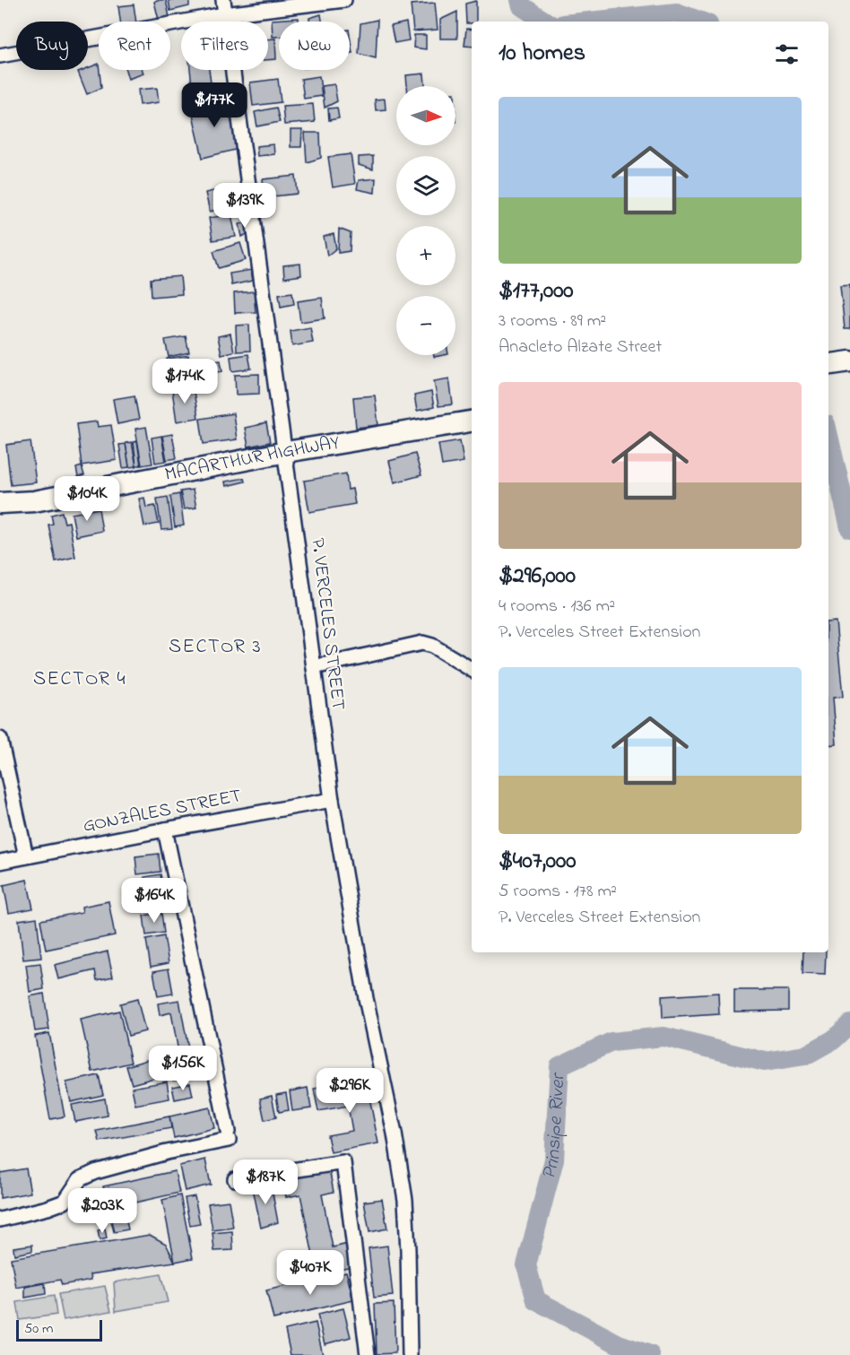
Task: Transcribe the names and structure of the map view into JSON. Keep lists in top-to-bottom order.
{
  "streets": {
    "highway": ["MACARTHUR HIGHWAY"],
    "street": ["P. VERCELES STREET", "GONZALES STREET"]
  },
  "crossings": [
    ["MACARTHUR HIGHWAY", "P. VERCELES STREET"],
    ["P. VERCELES STREET", "GONZALES STREET"]
  ],
  "districts": ["SECTOR 3", "SECTOR 4"],
  "water": ["Prinsipe River"],
  "scale_bar": "50 m",
  "north": "right",
  "page": {
    "chip": [
      "Buy",
      "Rent",
      "Filters",
      "New"
    ],
    "heading": "10 homes",
    "price": [
      "$177K",
      "$139K",
      "$174K",
      "$104K",
      "$164K",
      "$156K",
      "$296K",
      "$187K",
      "$203K",
      "$407K"
    ],
    "map_buttons": ["+", "−"],
    "list": [
      {
        "name": "$177,000",
        "note": "3 rooms · 89 m² · Anacleto Alzate Street"
      },
      {
        "name": "$296,000",
        "note": "4 rooms · 136 m² · P. Verceles Street Extension"
      },
      {
        "name": "$407,000",
        "note": "5 rooms · 178 m² · P. Verceles Street Extension"
      }
    ],
    "scale": "50 m"
  }
}
